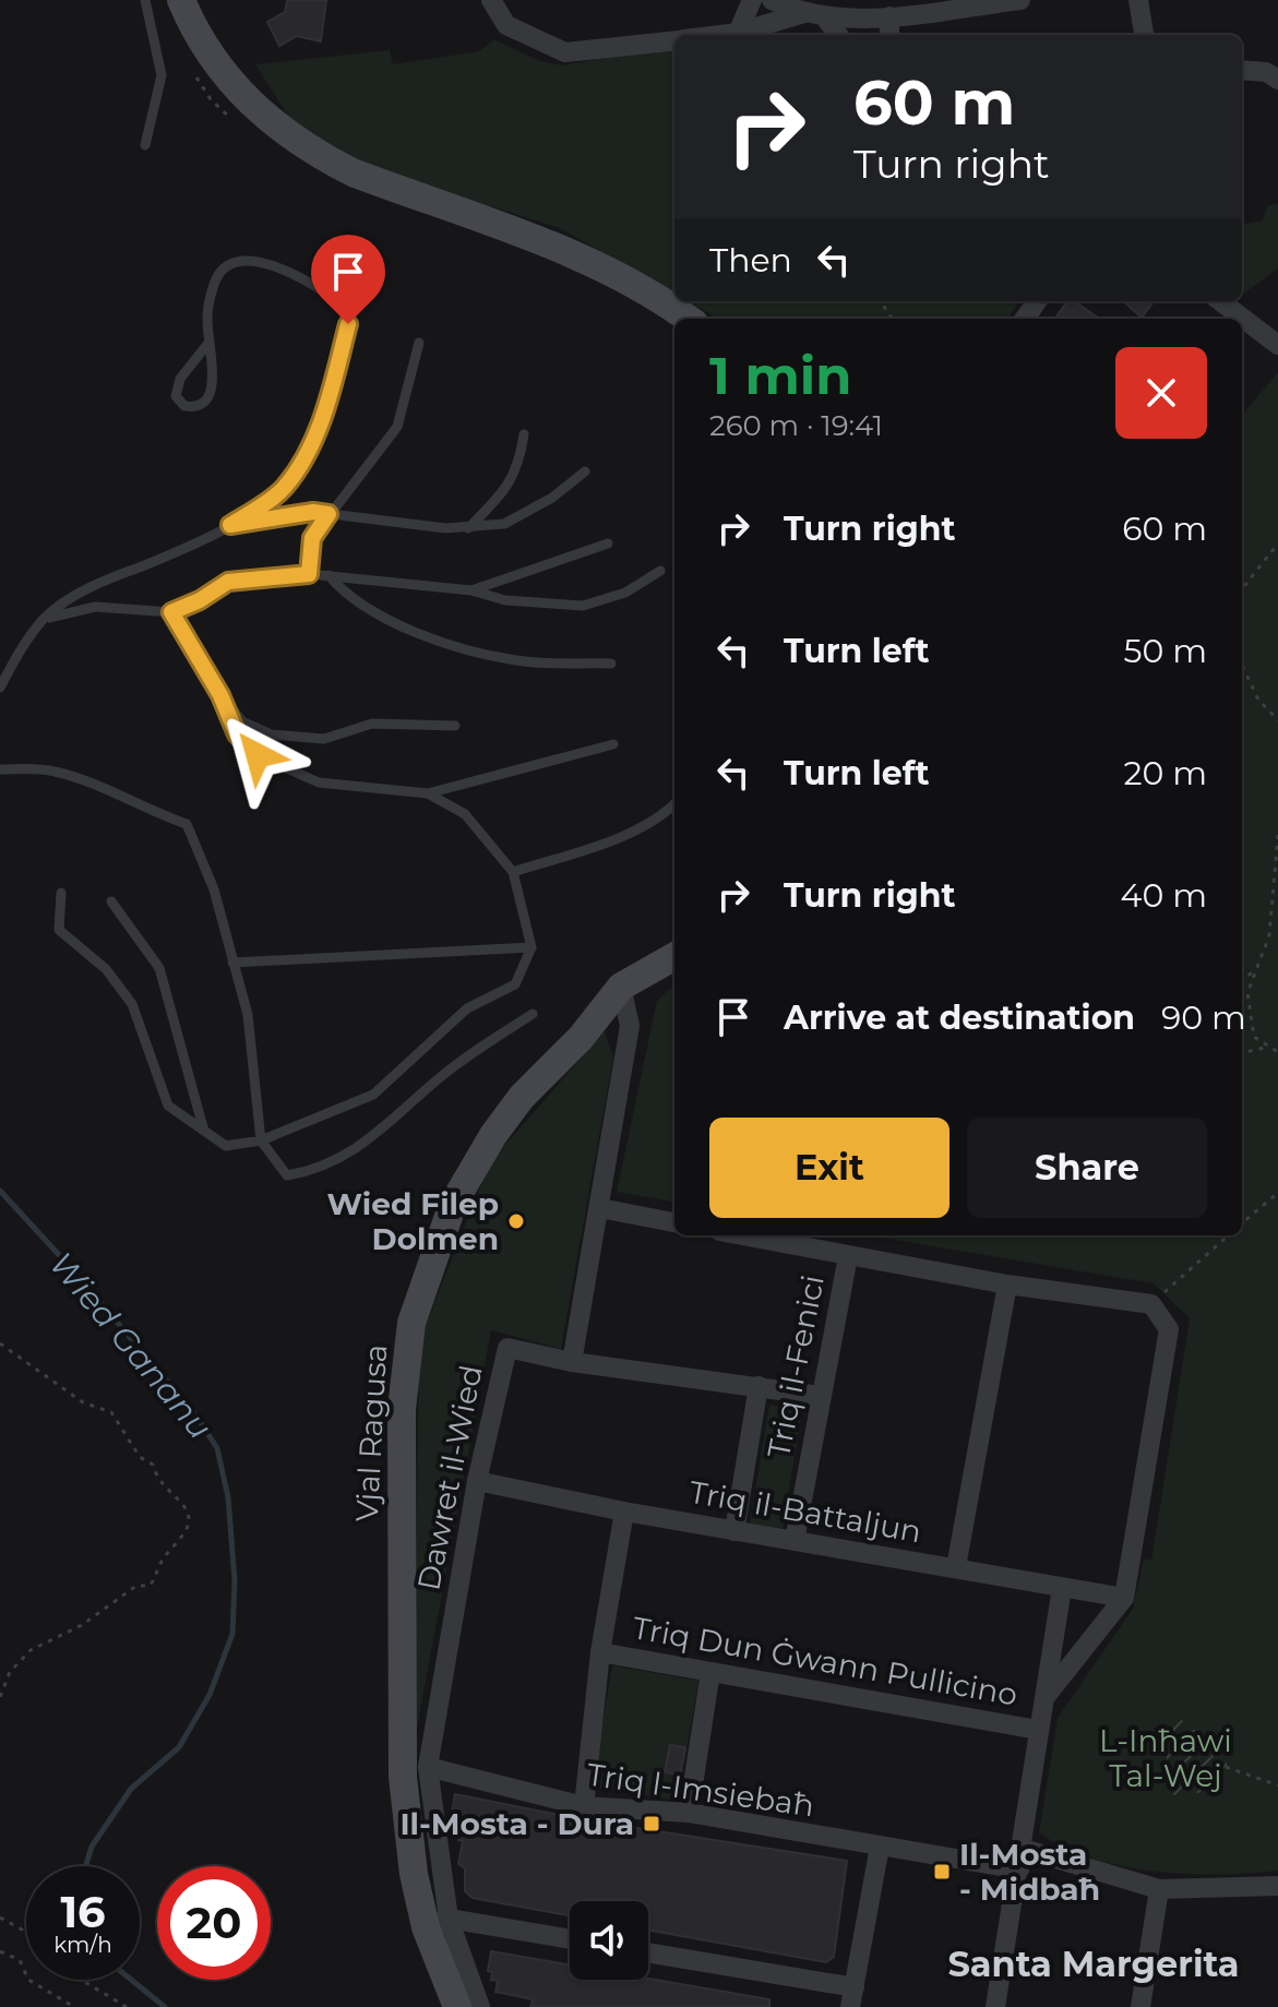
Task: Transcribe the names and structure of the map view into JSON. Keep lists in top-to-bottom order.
{
  "streets": {
    "main road": ["Vjal Ragusa"],
    "street": [
      "Triq il-Fenici",
      "Dawret il-Wied",
      "Triq il-Battaljun",
      "Triq Dun Ġwann Pullicino",
      "Triq l-Imsiebaħ"
    ]
  },
  "crossings": [
    ["Triq il-Fenici", "Triq il-Battaljun"],
    ["Vjal Ragusa", "Dawret il-Wied"],
    ["Dawret il-Wied", "Triq il-Battaljun"],
    ["Dawret il-Wied", "Triq l-Imsiebaħ"]
  ],
  "districts": ["Santa Margerita"],
  "water": ["Wied Gananu"],
  "parks": ["L-Inħawi Tal-Wej"],
  "places": {
    "other": ["Wied Filep Dolmen"],
    "transit": ["Il-Mosta - Dura", "Il-Mosta - Midbaħ"]
  },
  "page": {
    "turn": ["60 m", "Turn right"],
    "then": "Then",
    "heading": ["1 min", "260 m · 19:41"],
    "list": [
      {
        "name": "Turn right",
        "value": "60 m"
      },
      {
        "name": "Turn left",
        "value": "50 m"
      },
      {
        "name": "Turn left",
        "value": "20 m"
      },
      {
        "name": "Turn right",
        "value": "40 m"
      },
      {
        "name": "Arrive at destination",
        "value": "90 m"
      }
    ],
    "buttons": ["Exit", "Share"],
    "speed": "16 km/h",
    "limit": "20"
  }
}
